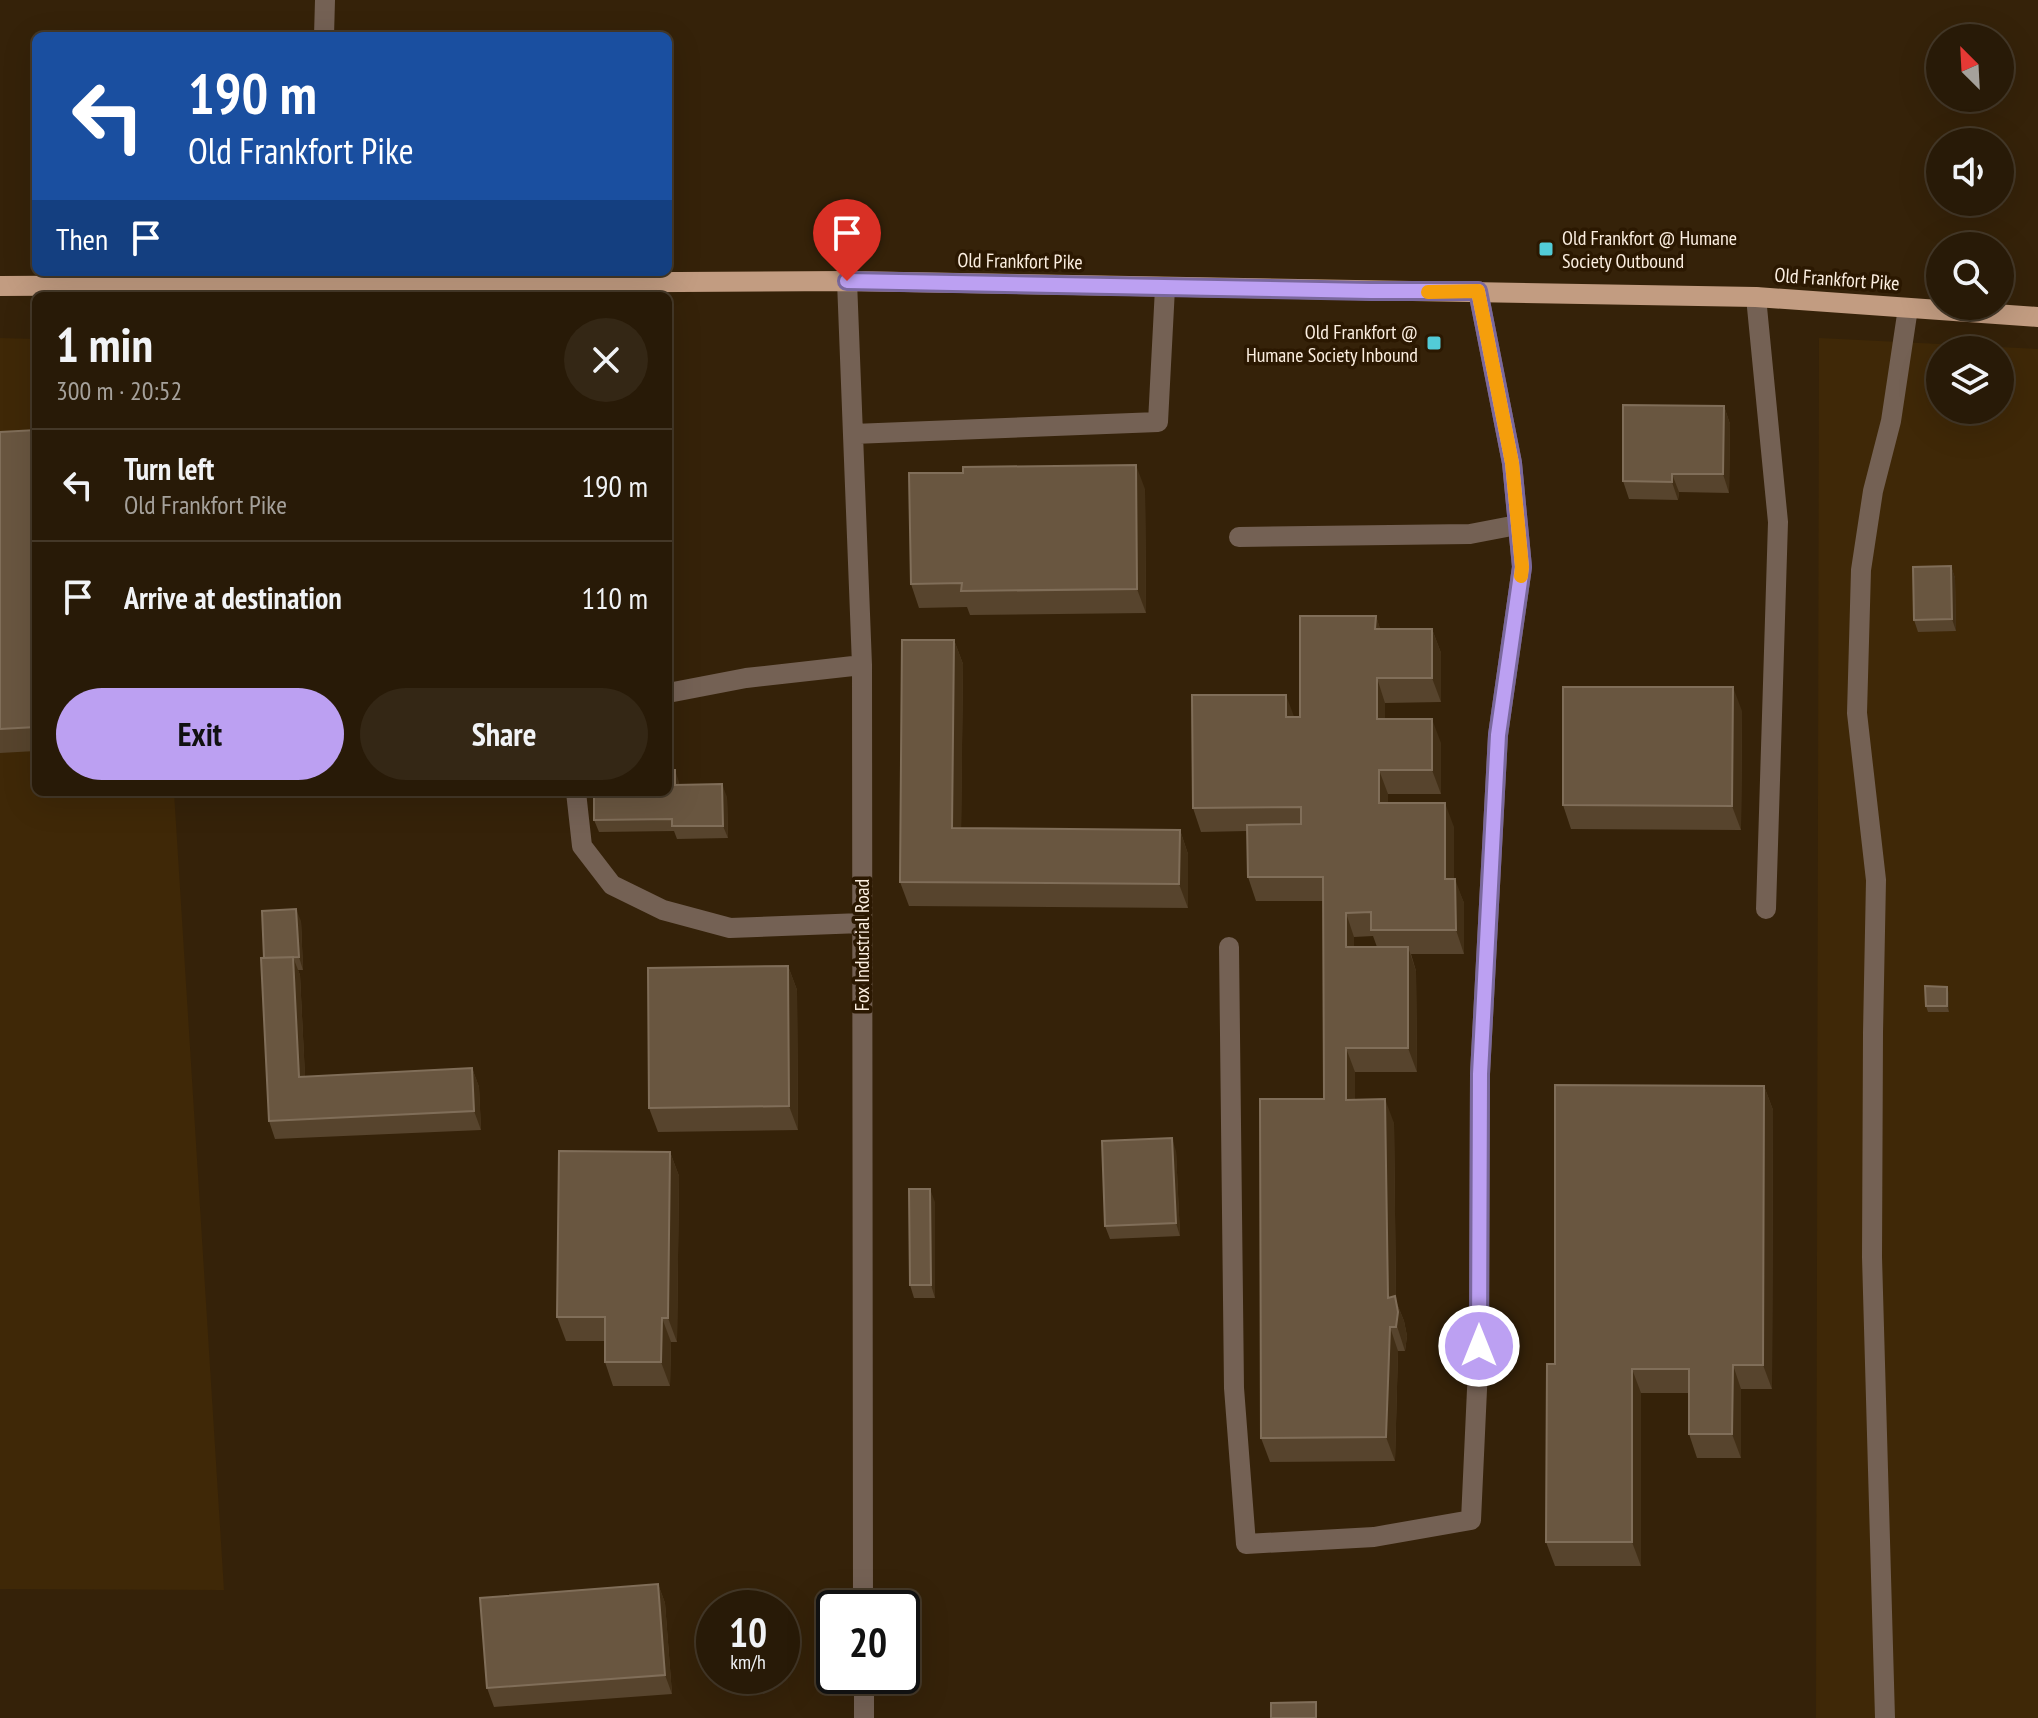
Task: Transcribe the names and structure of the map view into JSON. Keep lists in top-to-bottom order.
{
  "streets": {
    "main road": ["Old Frankfort Pike"],
    "street": ["Fox Industrial Road"]
  },
  "crossings": [
    ["Old Frankfort Pike", "Fox Industrial Road"]
  ],
  "places": {
    "transit": ["Old Frankfort @ Humane Society Outbound", "Old Frankfort @ Humane Society Inbound"]
  },
  "north": "top left",
  "page": {
    "turn": ["190 m", "Old Frankfort Pike"],
    "then": "Then",
    "heading": ["1 min", "300 m · 20:52"],
    "list": [
      {
        "name": "Turn left",
        "note": "Old Frankfort Pike",
        "value": "190 m"
      },
      {
        "name": "Arrive at destination",
        "value": "110 m"
      }
    ],
    "buttons": ["Exit", "Share"],
    "speed": "10 km/h",
    "limit": "20"
  }
}
